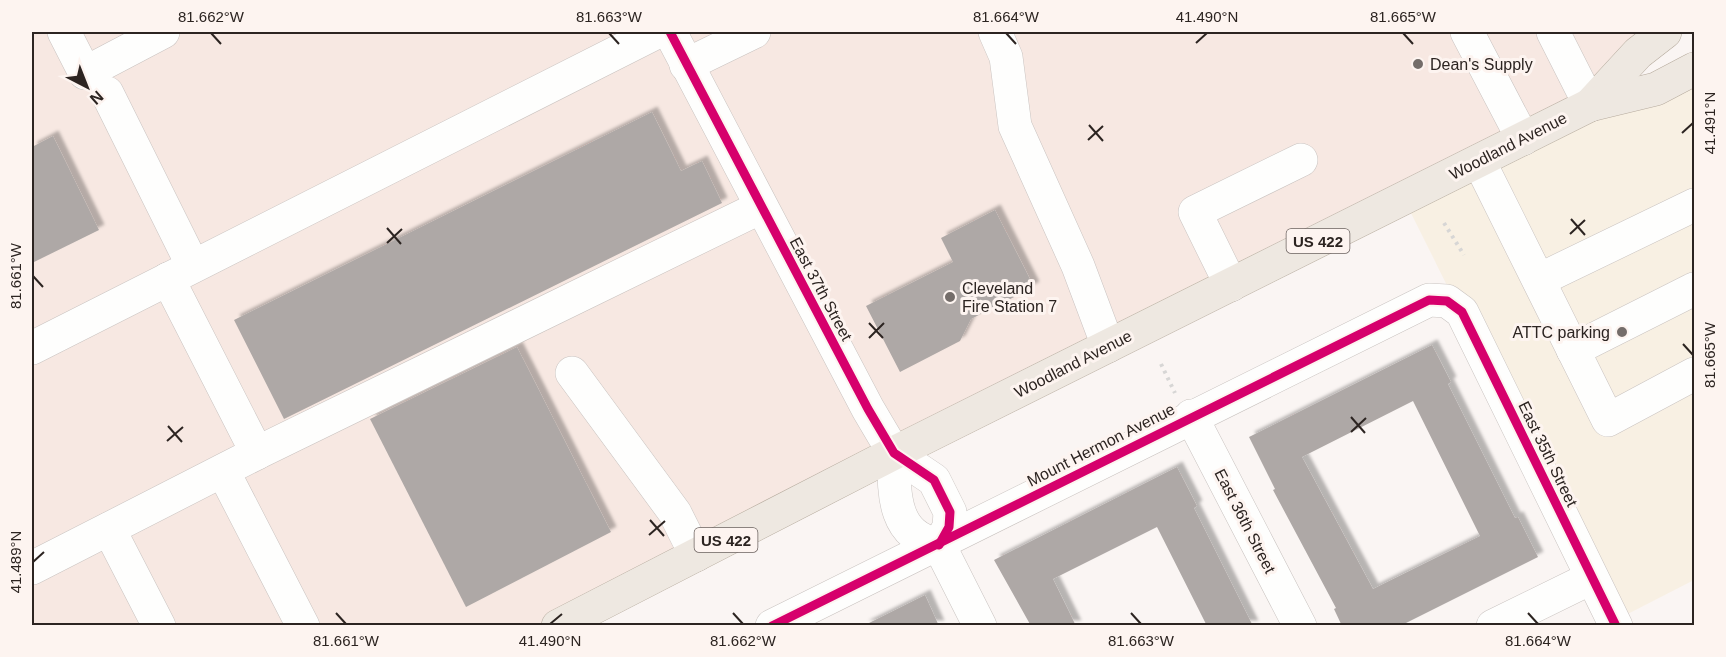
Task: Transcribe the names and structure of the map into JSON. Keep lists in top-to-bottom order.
{
  "streets": {
    "main road": ["Woodland Avenue", "US 422"],
    "street": [
      "East 37th Street",
      "Mount Hermon Avenue",
      "East 35th Street",
      "East 36th Street"
    ]
  },
  "crossings": [
    ["Woodland Avenue", "East 37th Street"],
    ["East 37th Street", "Mount Hermon Avenue"],
    ["Mount Hermon Avenue", "East 35th Street"],
    ["Mount Hermon Avenue", "East 36th Street"]
  ],
  "places": ["Dean's Supply", "Cleveland Fire Station 7", "ATTC parking"],
  "north": "bottom right",
  "coordinates": [
    "81.662°W",
    "81.663°W",
    "81.664°W",
    "41.490°N",
    "81.665°W",
    "41.491°N",
    "81.661°W",
    "41.489°N"
  ]
}
